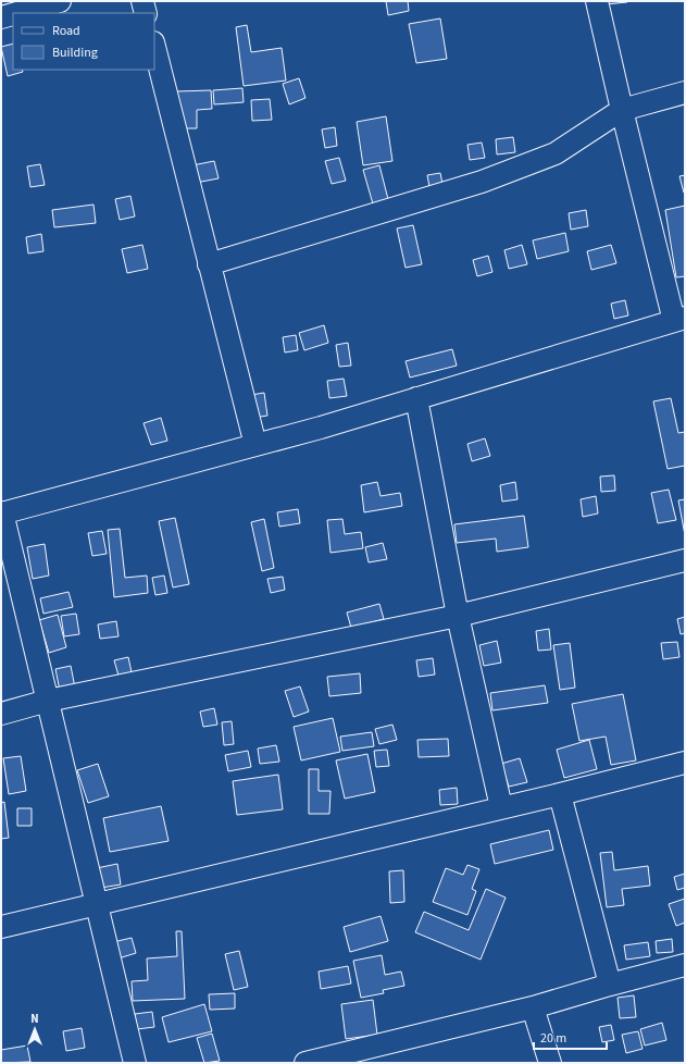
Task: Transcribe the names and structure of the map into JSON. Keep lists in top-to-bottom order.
{
  "legend": ["Road", "Building"],
  "scale_bar": "20 m",
  "north": "top"
}
